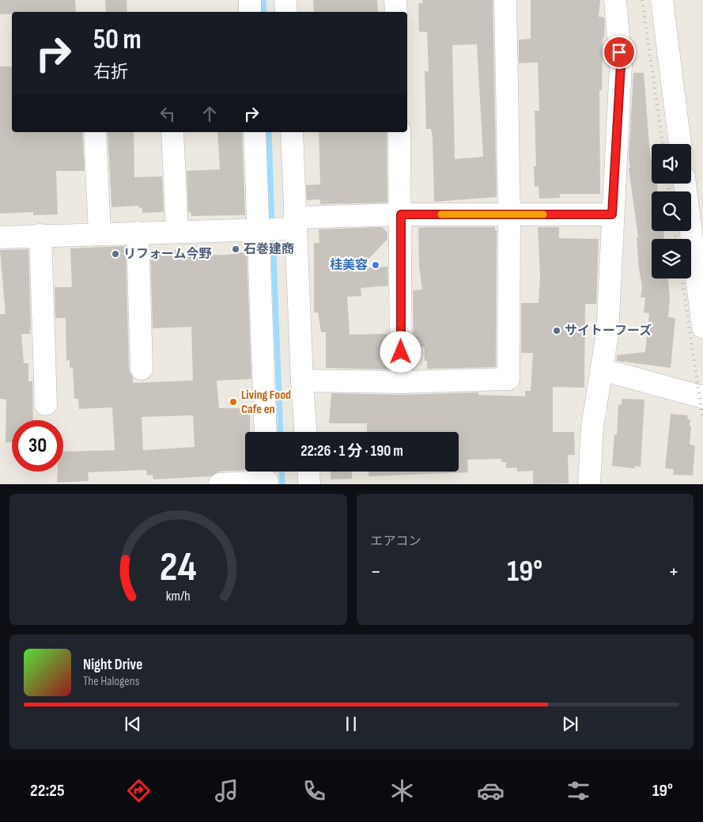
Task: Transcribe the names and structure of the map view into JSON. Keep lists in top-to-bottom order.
{
  "places": [
    "石巻建商",
    "リフォーム今野",
    "桂美容",
    "サイトーフーズ",
    "Living Food Cafe en"
  ],
  "page": {
    "turn": ["50 m", "右折"],
    "limit": "30",
    "trip": "22:26 · 1 分 · 190 m",
    "tile": "エアコン",
    "heat": ["−", "19°", "+"],
    "song": ["Night Drive", "The Halogens"],
    "tabs": ["22:25", "19°"],
    "gauge": ["24", "km/h"]
  }
}
